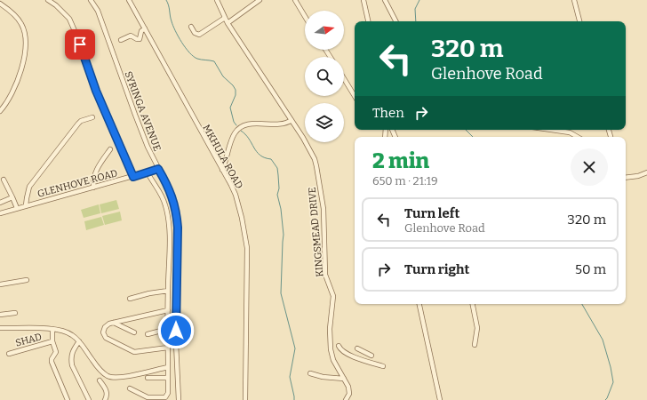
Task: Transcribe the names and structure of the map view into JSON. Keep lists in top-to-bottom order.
{
  "streets": {
    "street": [
      "SYRINGA AVENUE",
      "MKHULA ROAD",
      "GLENHOVE ROAD",
      "KINGSMEAD DRIVE",
      "SHAD"
    ]
  },
  "crossings": [
    ["SYRINGA AVENUE", "GLENHOVE ROAD"]
  ],
  "north": "right",
  "page": {
    "turn": ["320 m", "Glenhove Road"],
    "then": "Then",
    "heading": ["2 min", "650 m · 21:19"],
    "list": [
      {
        "name": "Turn left",
        "note": "Glenhove Road",
        "value": "320 m"
      },
      {
        "name": "Turn right",
        "value": "50 m"
      }
    ]
  }
}
